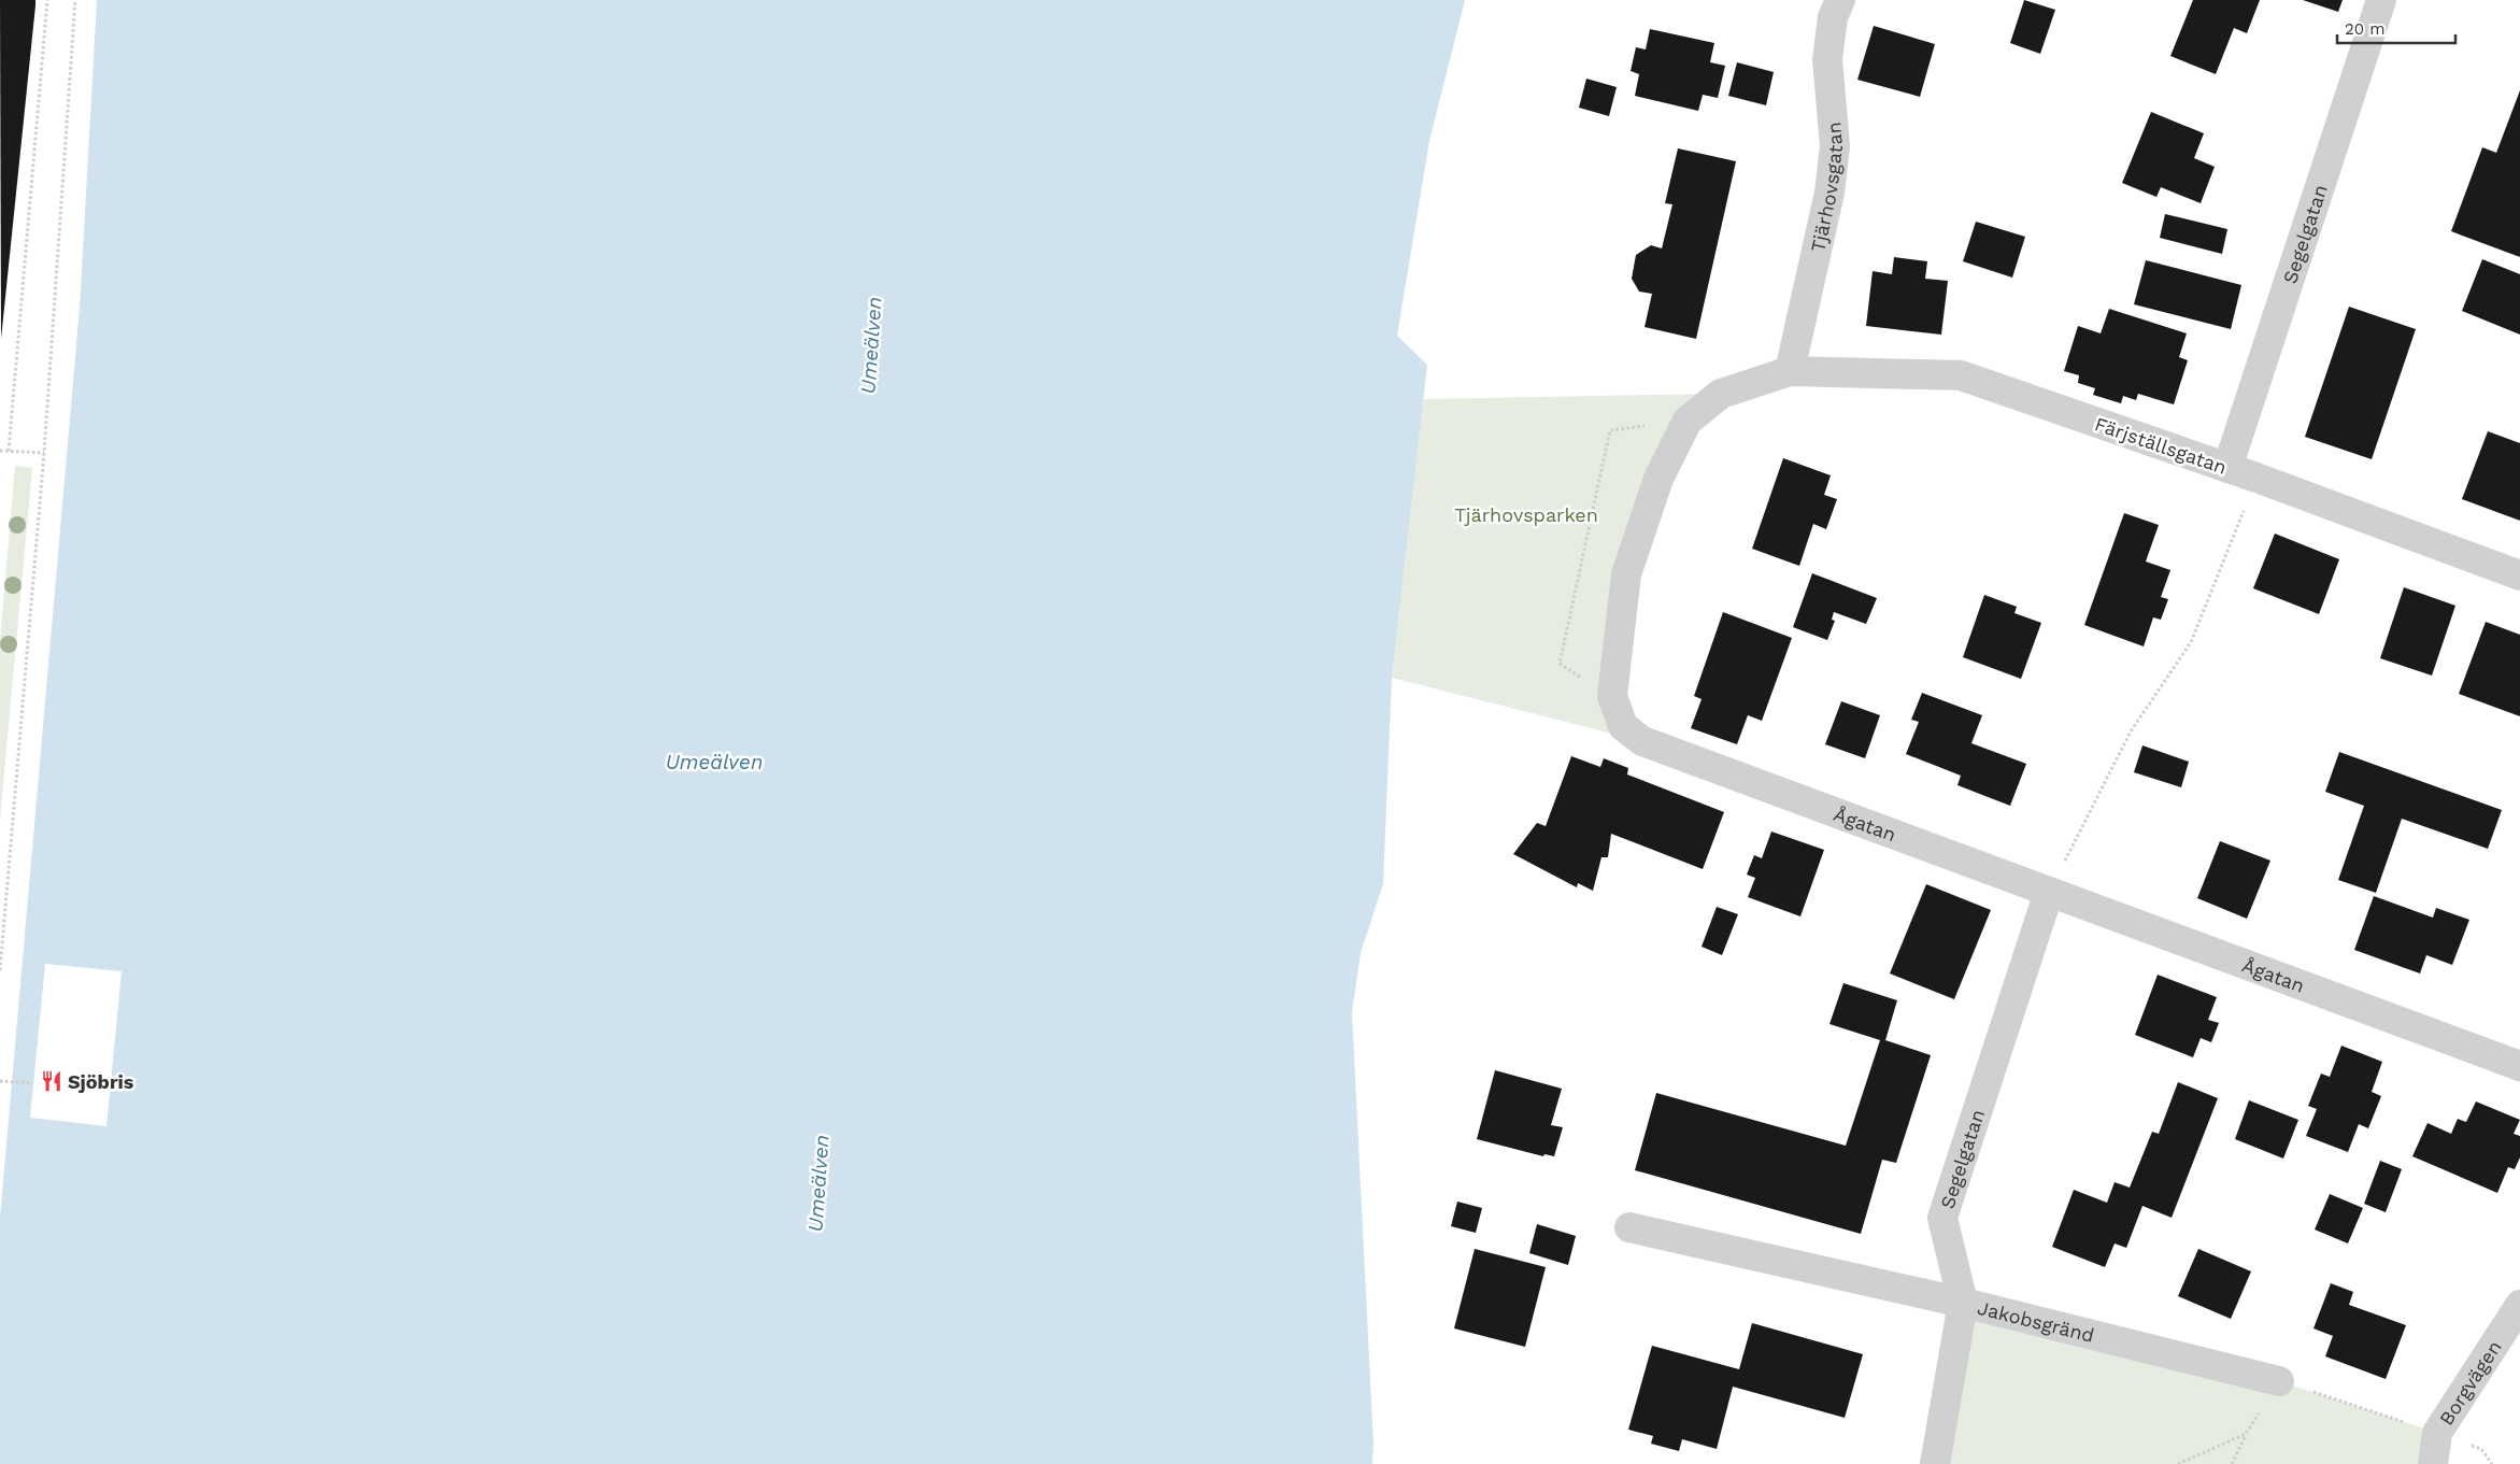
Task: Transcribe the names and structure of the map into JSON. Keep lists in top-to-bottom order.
{
  "streets": {
    "street": [
      "Tjärhovsgatan",
      "Segelgatan",
      "Färjställsgatan",
      "Ågatan",
      "Jakobsgränd",
      "Borgvägen"
    ]
  },
  "crossings": [
    ["Tjärhovsgatan", "Färjställsgatan"],
    ["Tjärhovsgatan", "Ågatan"],
    ["Segelgatan", "Färjställsgatan"],
    ["Segelgatan", "Ågatan"],
    ["Segelgatan", "Jakobsgränd"],
    ["Färjställsgatan", "Ågatan"]
  ],
  "water": ["Umeälven"],
  "parks": ["Tjärhovsparken"],
  "places": {
    "restaurant": ["Sjöbris"]
  },
  "scale_bar": "20 m"
}
